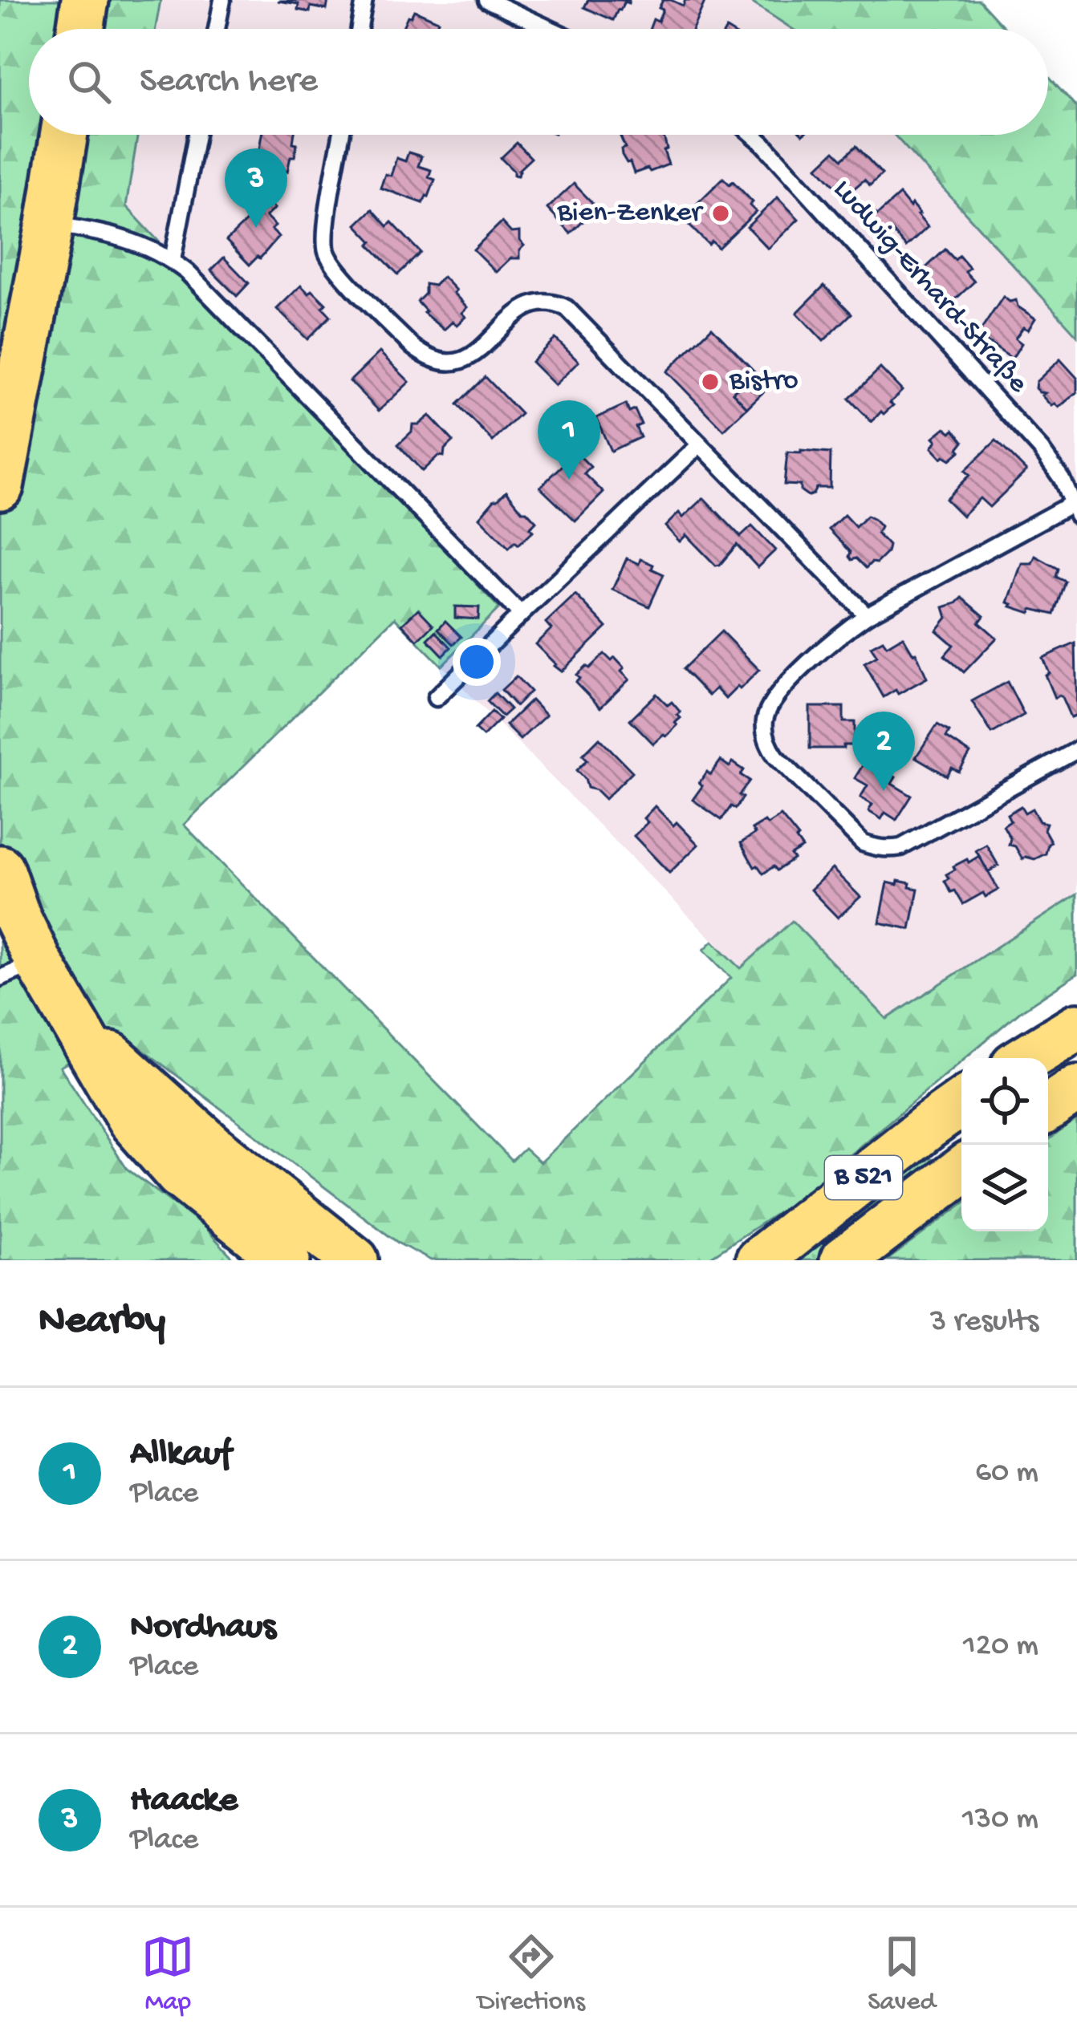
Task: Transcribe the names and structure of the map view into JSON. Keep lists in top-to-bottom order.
{
  "streets": {
    "main road": ["B 521"],
    "lane": ["Ludwig-Erhard-Straße"]
  },
  "places": ["Bien-Zenker", "Bistro"],
  "page": {
    "search": "Search here",
    "pins": ["3", "1", "2"],
    "heading": ["Nearby", "3 results"],
    "list": [
      {
        "mark": "1",
        "name": "Allkauf",
        "note": "Place",
        "value": "60 m"
      },
      {
        "mark": "2",
        "name": "Nordhaus",
        "note": "Place",
        "value": "120 m"
      },
      {
        "mark": "3",
        "name": "Haacke",
        "note": "Place",
        "value": "130 m"
      }
    ],
    "nav": ["Map", "Directions", "Saved"]
  }
}
